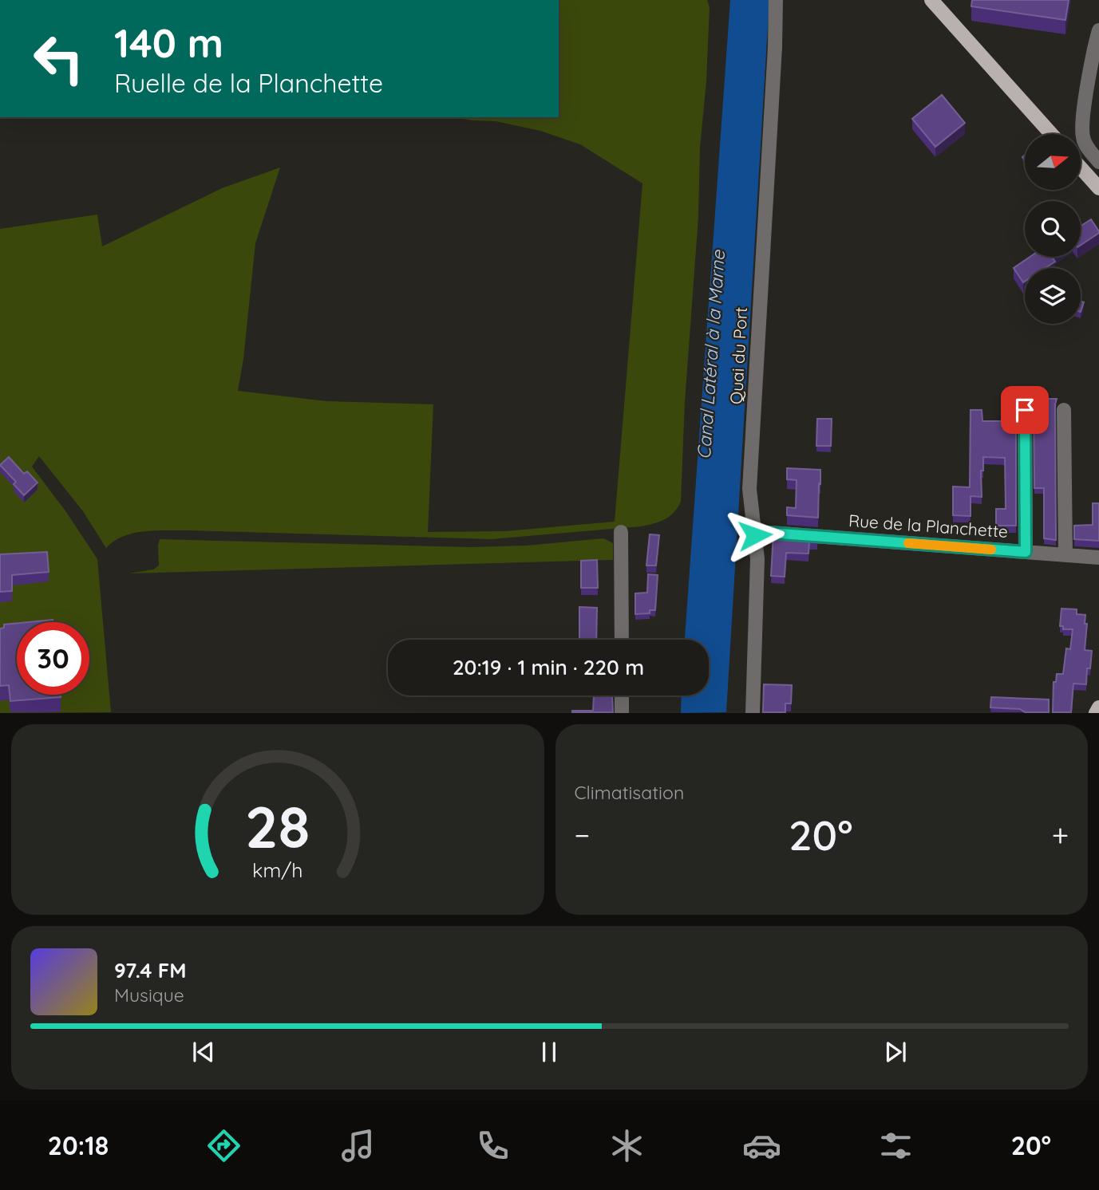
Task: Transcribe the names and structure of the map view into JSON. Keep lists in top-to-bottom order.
{
  "streets": {
    "street": ["Quai du Port", "Rue de la Planchette"]
  },
  "crossings": [
    ["Quai du Port", "Rue de la Planchette"]
  ],
  "water": ["Canal Latéral à la Marne"],
  "north": "right",
  "page": {
    "turn": ["140 m", "Ruelle de la Planchette"],
    "limit": "30",
    "trip": "20:19 · 1 min · 220 m",
    "tile": "Climatisation",
    "heat": ["−", "20°", "+"],
    "song": ["97.4 FM", "Musique"],
    "tabs": ["20:18", "20°"],
    "gauge": ["28", "km/h"]
  }
}
